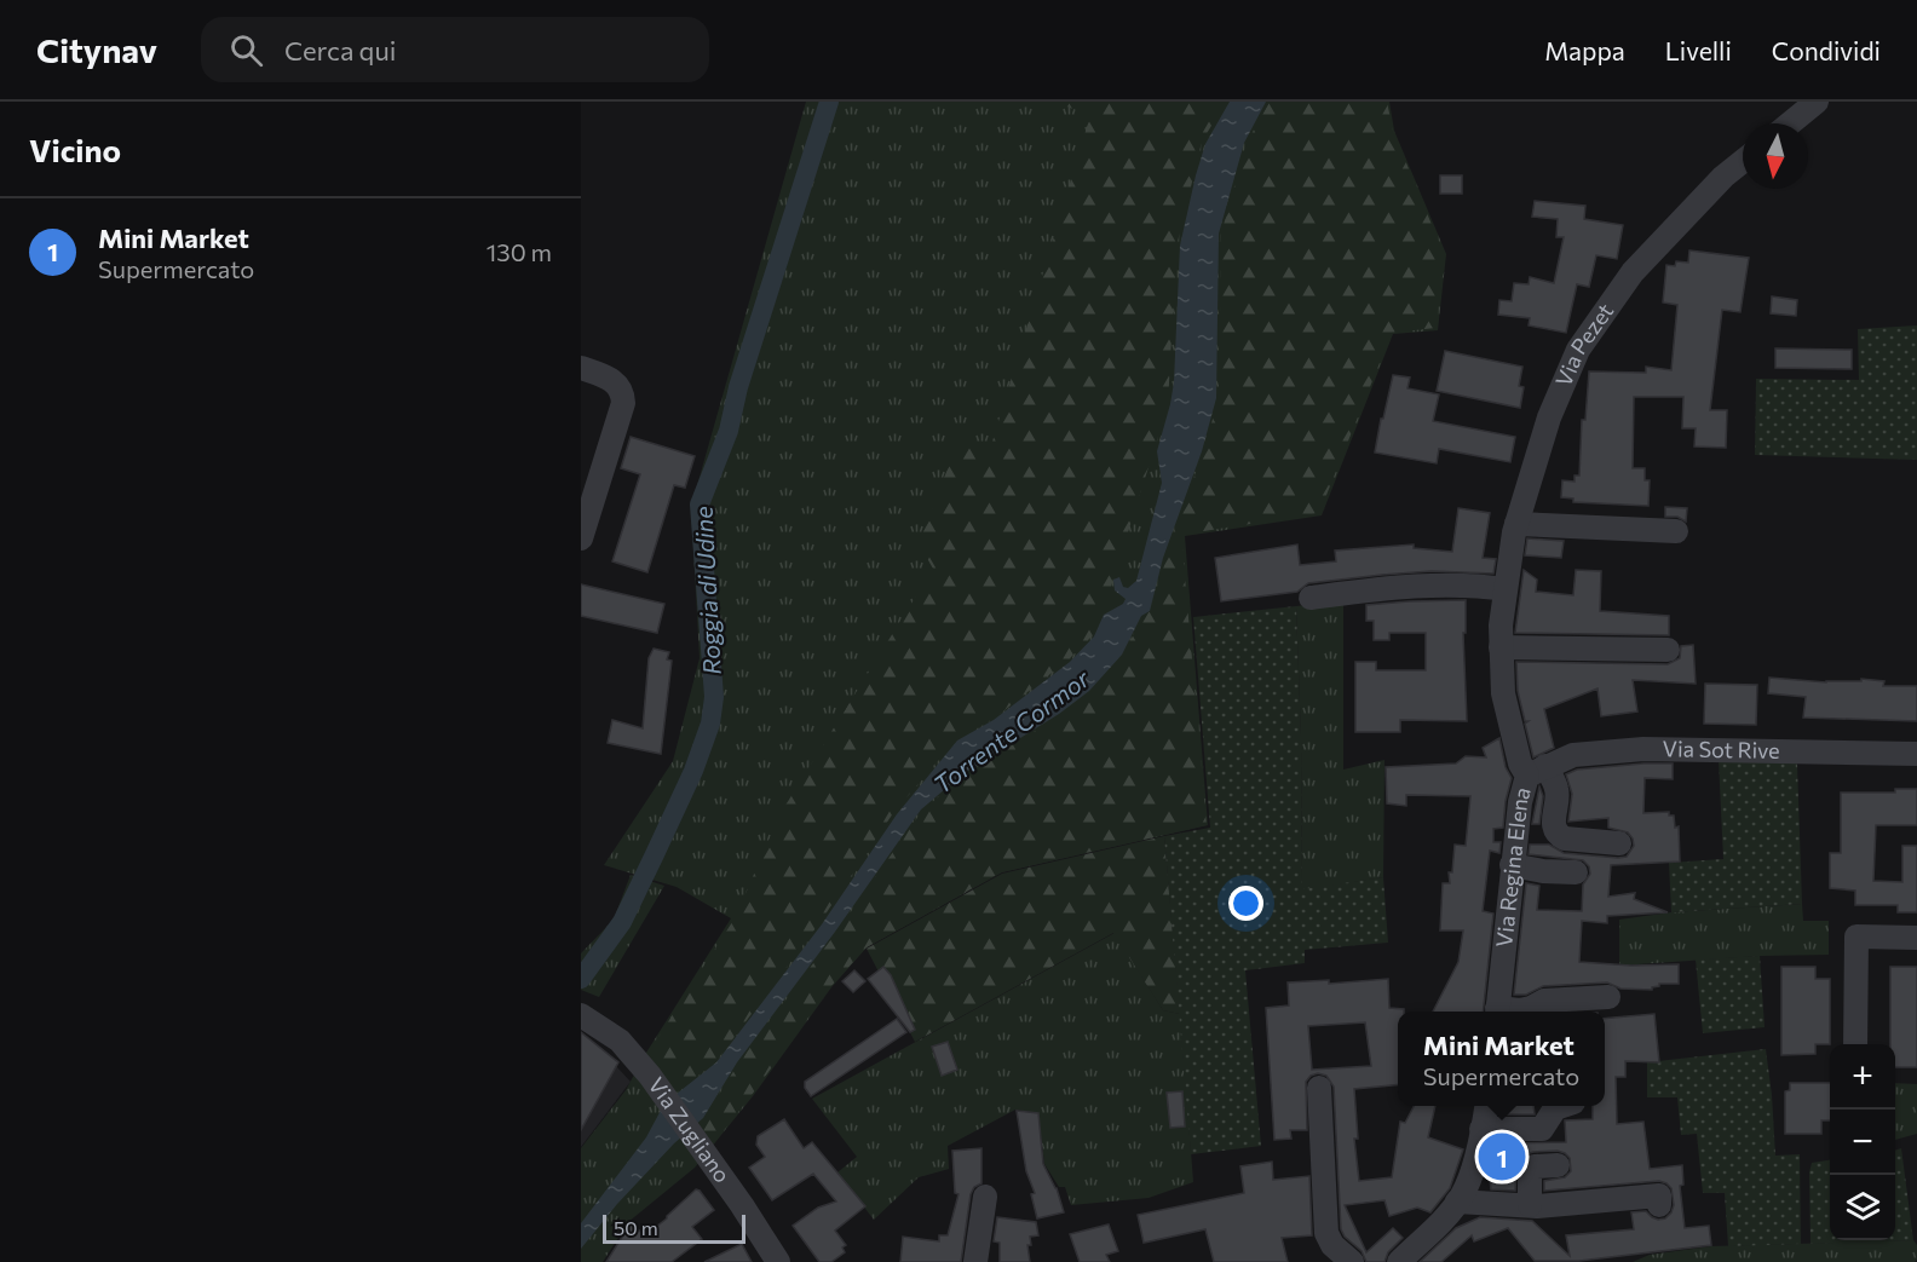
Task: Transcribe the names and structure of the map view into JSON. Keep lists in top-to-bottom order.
{
  "streets": {
    "street": [
      "Via Pezet",
      "Via Sot Rive",
      "Via Regina Elena",
      "Via Zugliano"
    ]
  },
  "crossings": [
    ["Via Pezet", "Via Regina Elena"],
    ["Via Sot Rive", "Via Regina Elena"]
  ],
  "water": ["Roggia di Udine", "Torrente Cormor"],
  "scale_bar": "50 m",
  "north": "bottom",
  "page": {
    "header": "Citynav",
    "search": "Cerca qui",
    "nav": ["Mappa", "Livelli", "Condividi"],
    "heading": "Vicino",
    "list": [
      {
        "mark": "1",
        "name": "Mini Market",
        "note": "Supermercato",
        "value": "130 m"
      }
    ],
    "popup": ["Mini Market", "Supermercato"],
    "map_buttons": ["+", "−"],
    "pins": "1",
    "scale": "50 m"
  }
}
